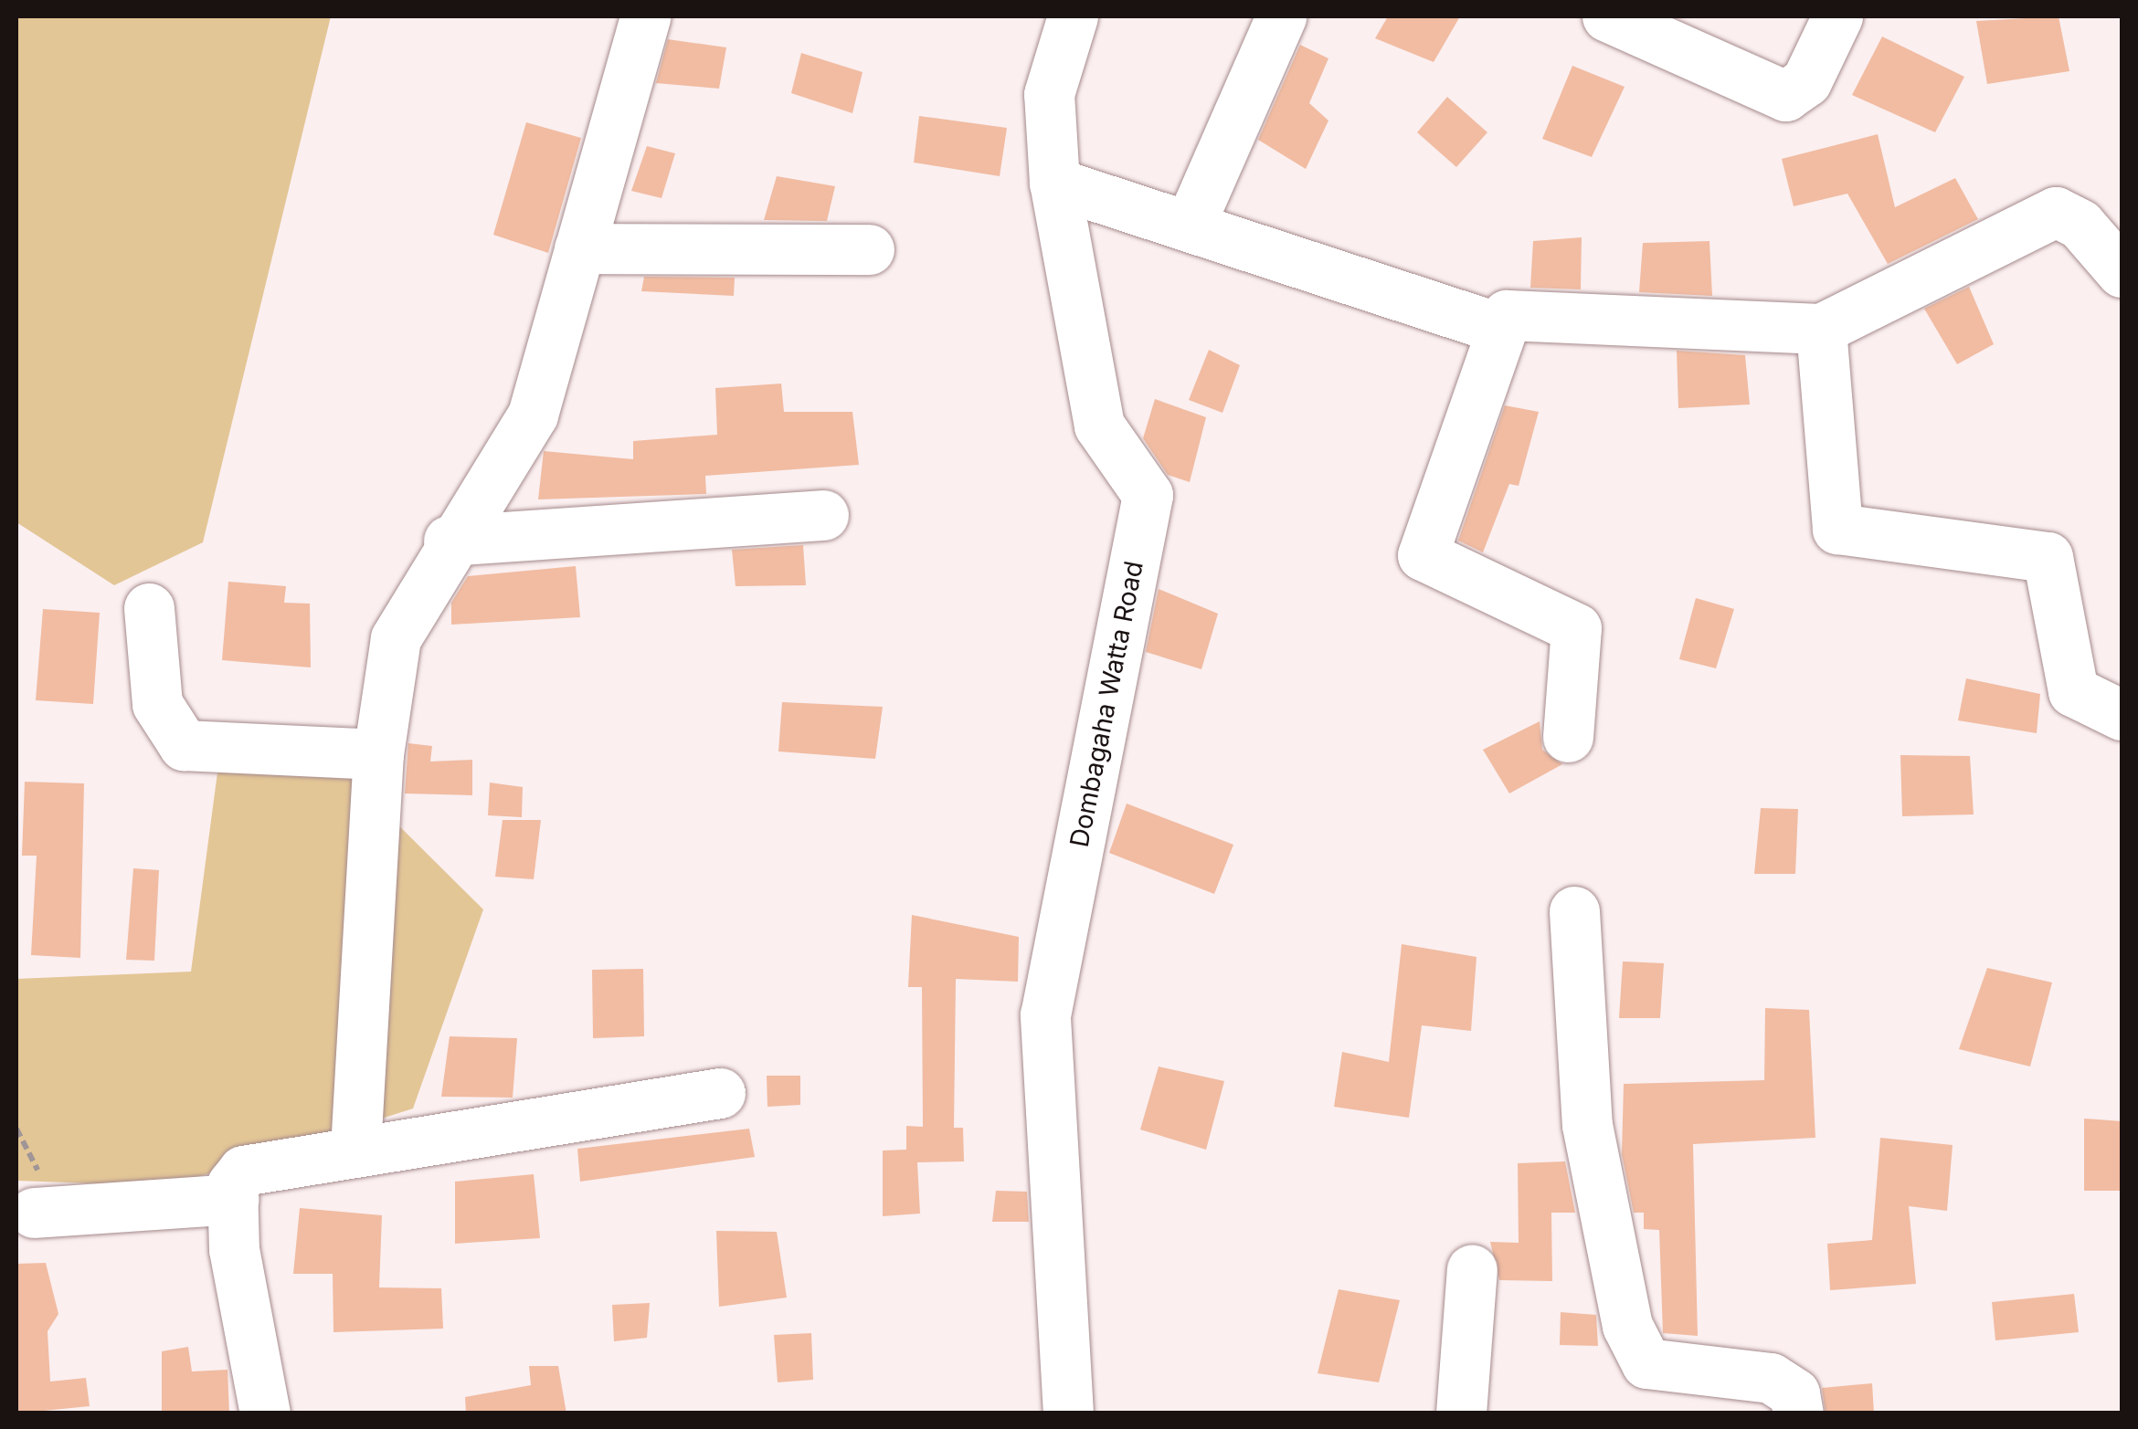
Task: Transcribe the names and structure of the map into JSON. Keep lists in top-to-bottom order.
{
  "streets": {
    "street": ["Dombagaha Watta Road"]
  }
}
